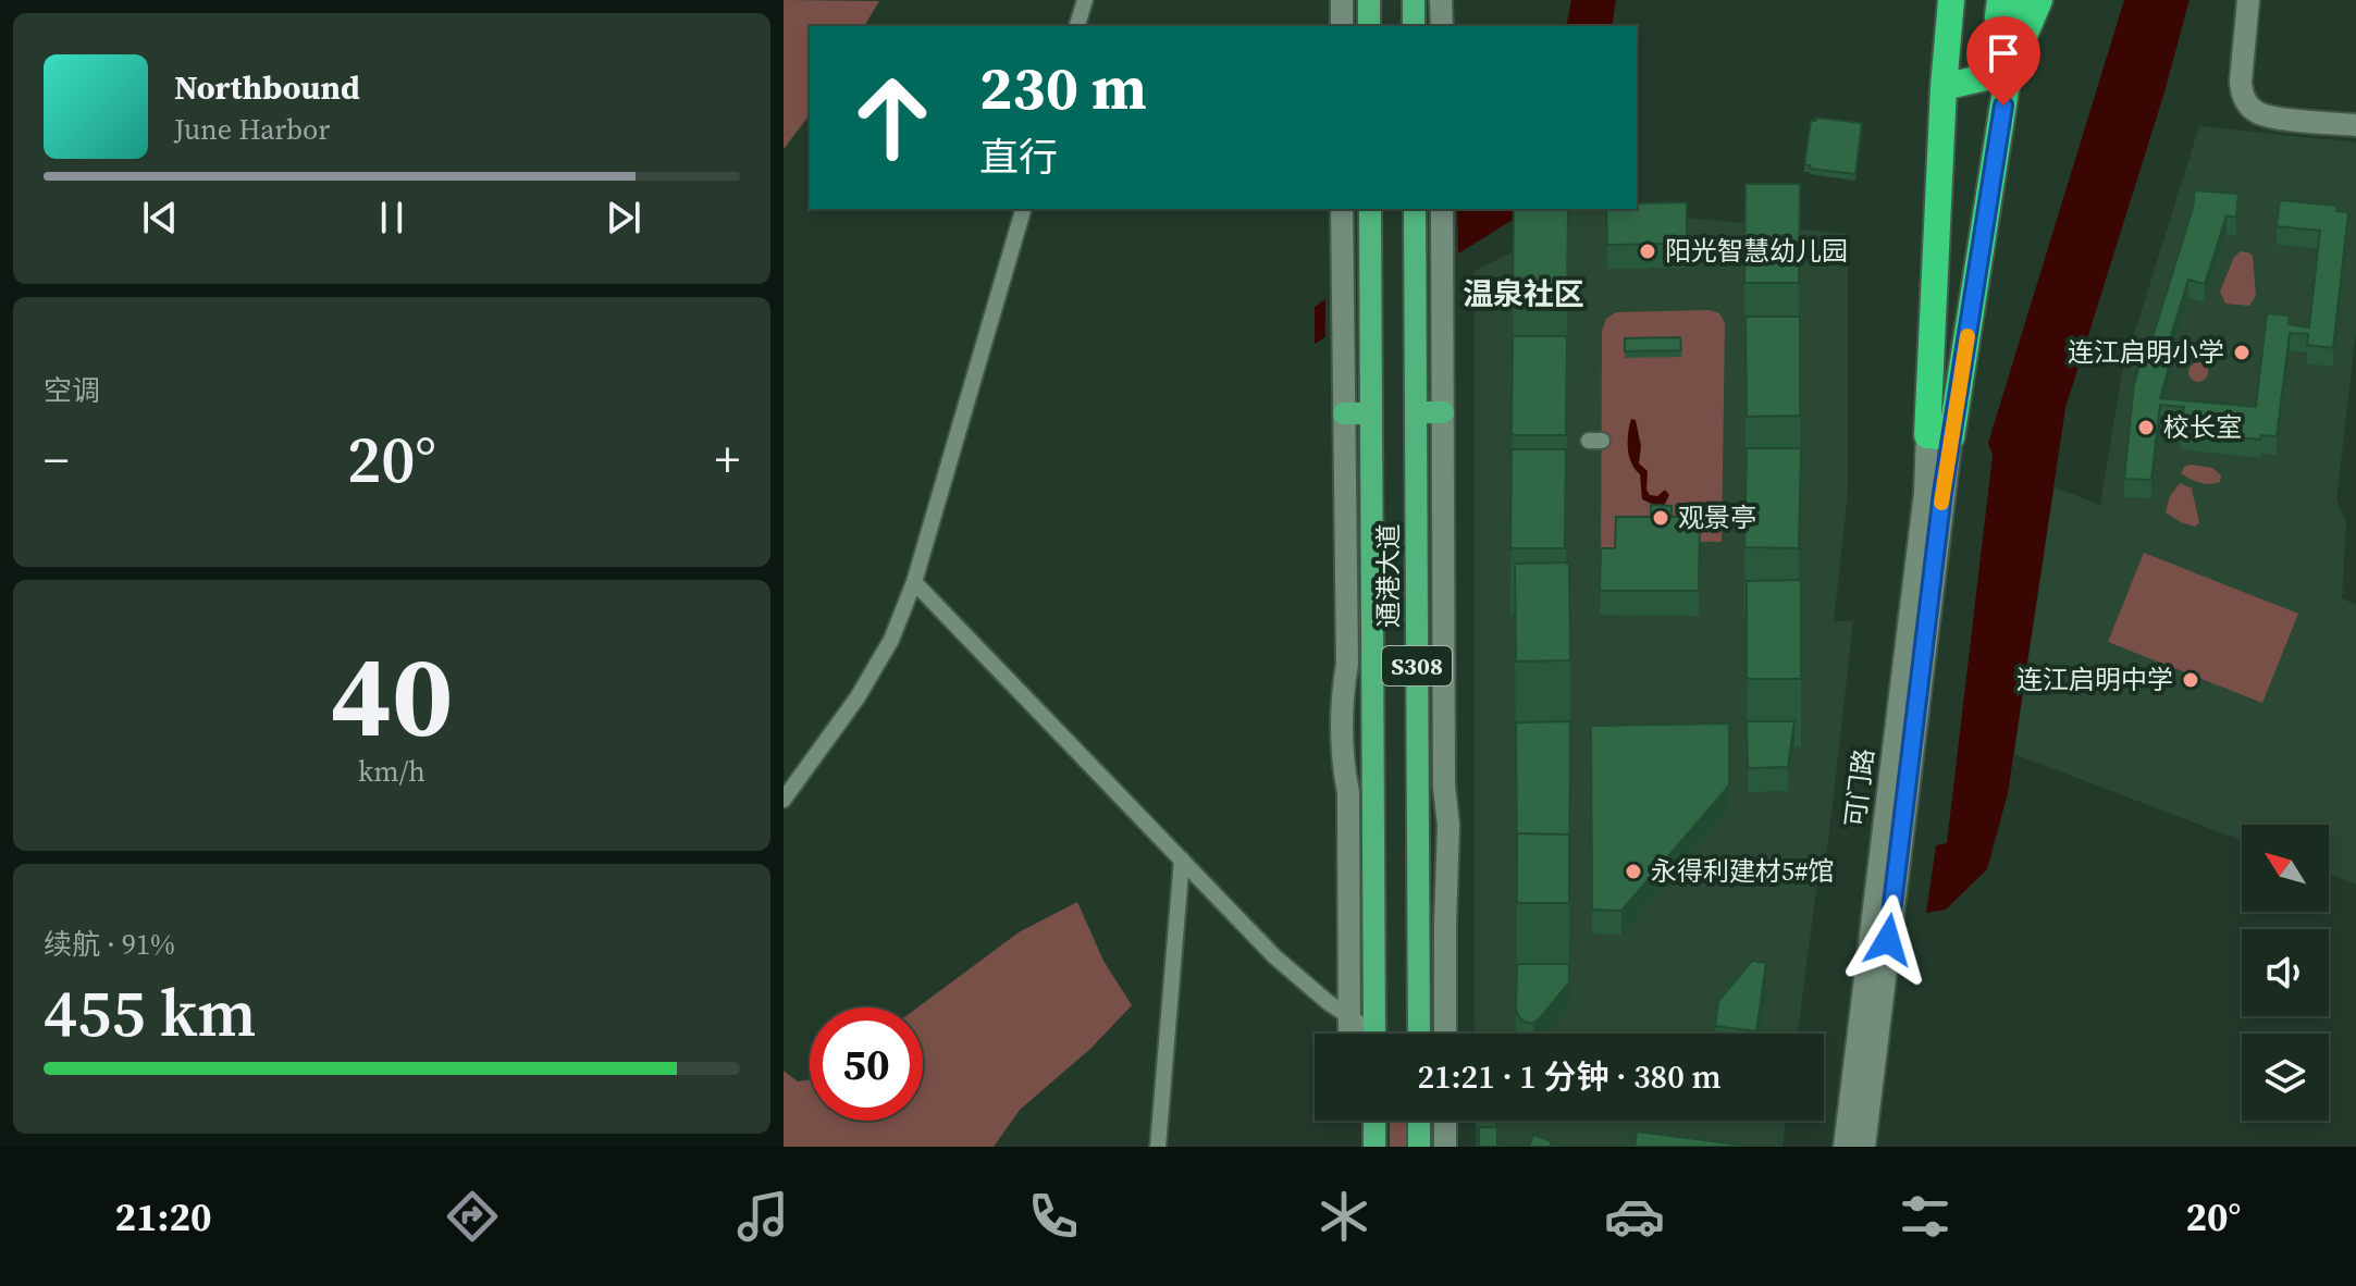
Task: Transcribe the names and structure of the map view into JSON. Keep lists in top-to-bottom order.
{
  "streets": {
    "main road": ["通港大道", "S308"],
    "street": ["可门路"]
  },
  "districts": ["温泉社区"],
  "places": [
    "阳光智慧幼儿园",
    "连江启明小学",
    "校长室",
    "观景亭",
    "连江启明中学",
    "永得利建材5#馆"
  ],
  "north": "top left",
  "page": {
    "turn": ["230 m", "直行"],
    "song": ["Northbound", "June Harbor"],
    "tile": [
      "空调",
      ["40", "km/h"],
      ["续航 · 91%", "455 km"]
    ],
    "heat": ["−", "20°", "+"],
    "limit": "50",
    "trip": "21:21 · 1 分钟 · 380 m",
    "tabs": ["21:20", "20°"]
  }
}
